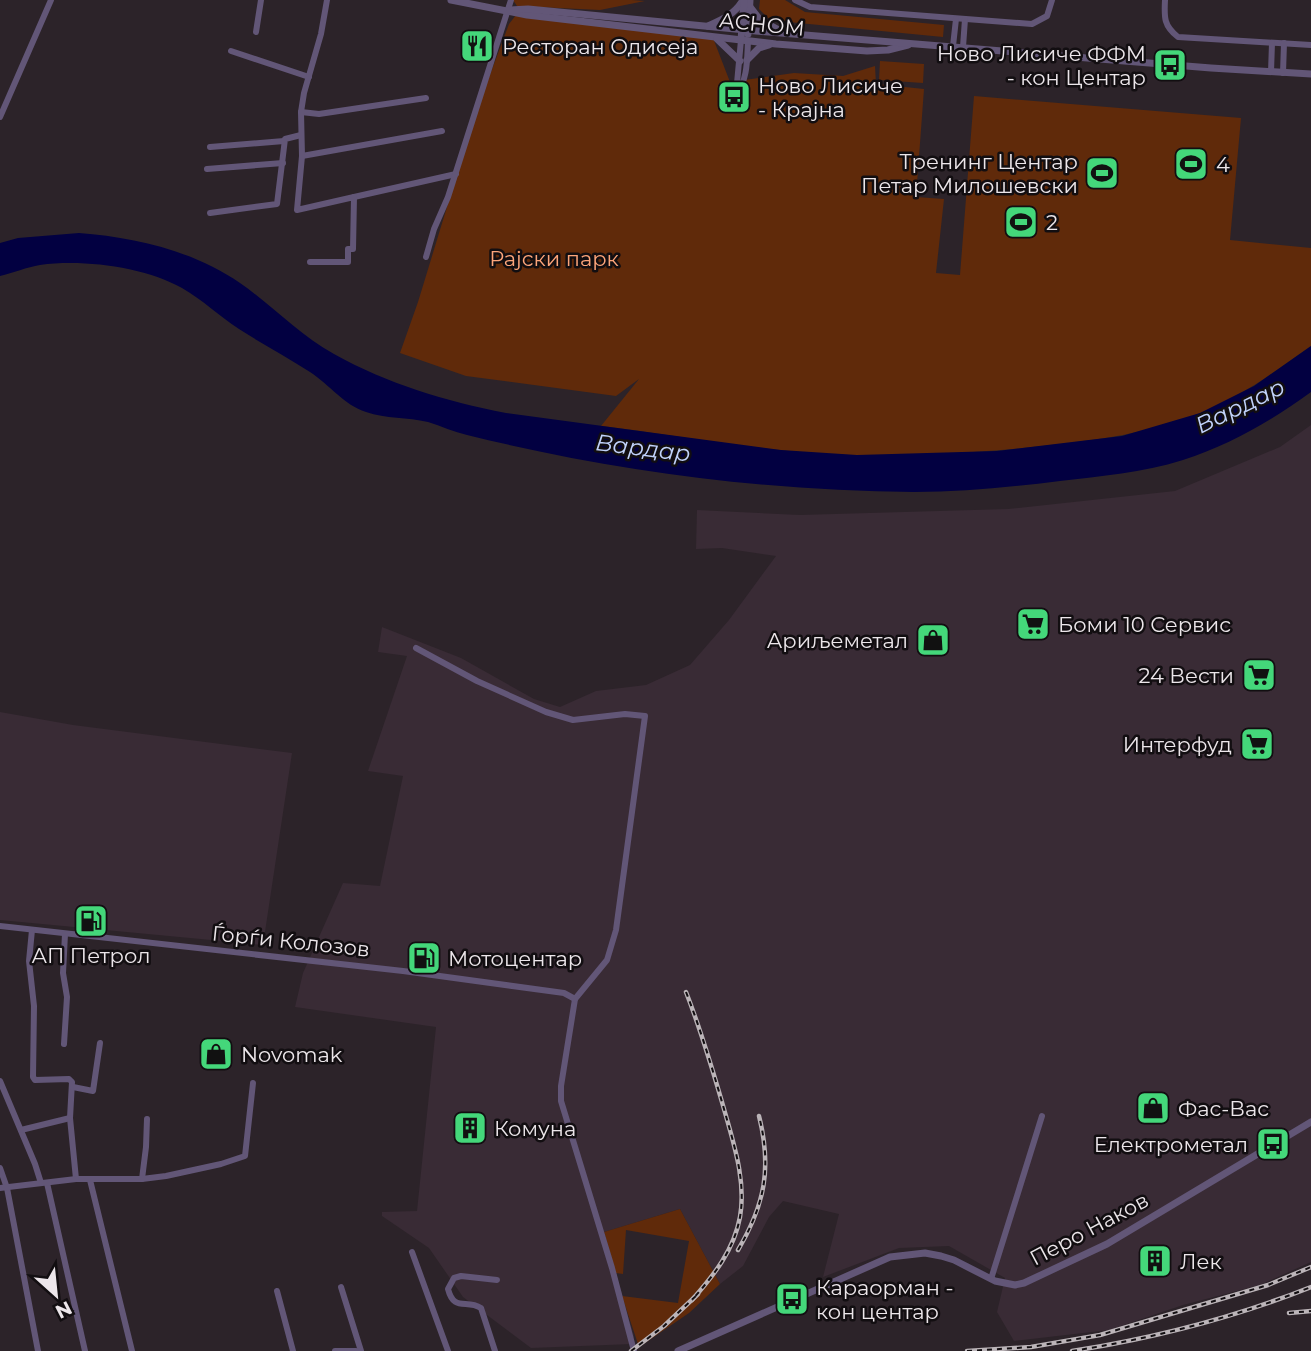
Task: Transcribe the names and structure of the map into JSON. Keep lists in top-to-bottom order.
{
  "streets": {
    "street": ["АСНОМ", "Ѓорѓи Колозов", "Перо Наков"]
  },
  "water": ["Вардар"],
  "parks": ["Рајски парк"],
  "places": {
    "restaurant": ["Ресторан Одисеја"],
    "bus stop": [
      "Ново Лисиче ФФМ - кон Центар",
      "Ново Лисиче - Крајна",
      "Електрометал",
      "Караорман - кон центар"
    ],
    "sports": ["4", "Тренинг Центар Петар Милошевски", "2"],
    "supermarket": ["Боми 10 Сервис", "24 Вести", "Интерфуд"],
    "shop": ["Ариљеметал", "Novomak", "Фас-Вас"],
    "fuel station": ["АП Петрол", "Мотоцентар"],
    "building": ["Комуна", "Лек"]
  },
  "north": "bottom right"
}
